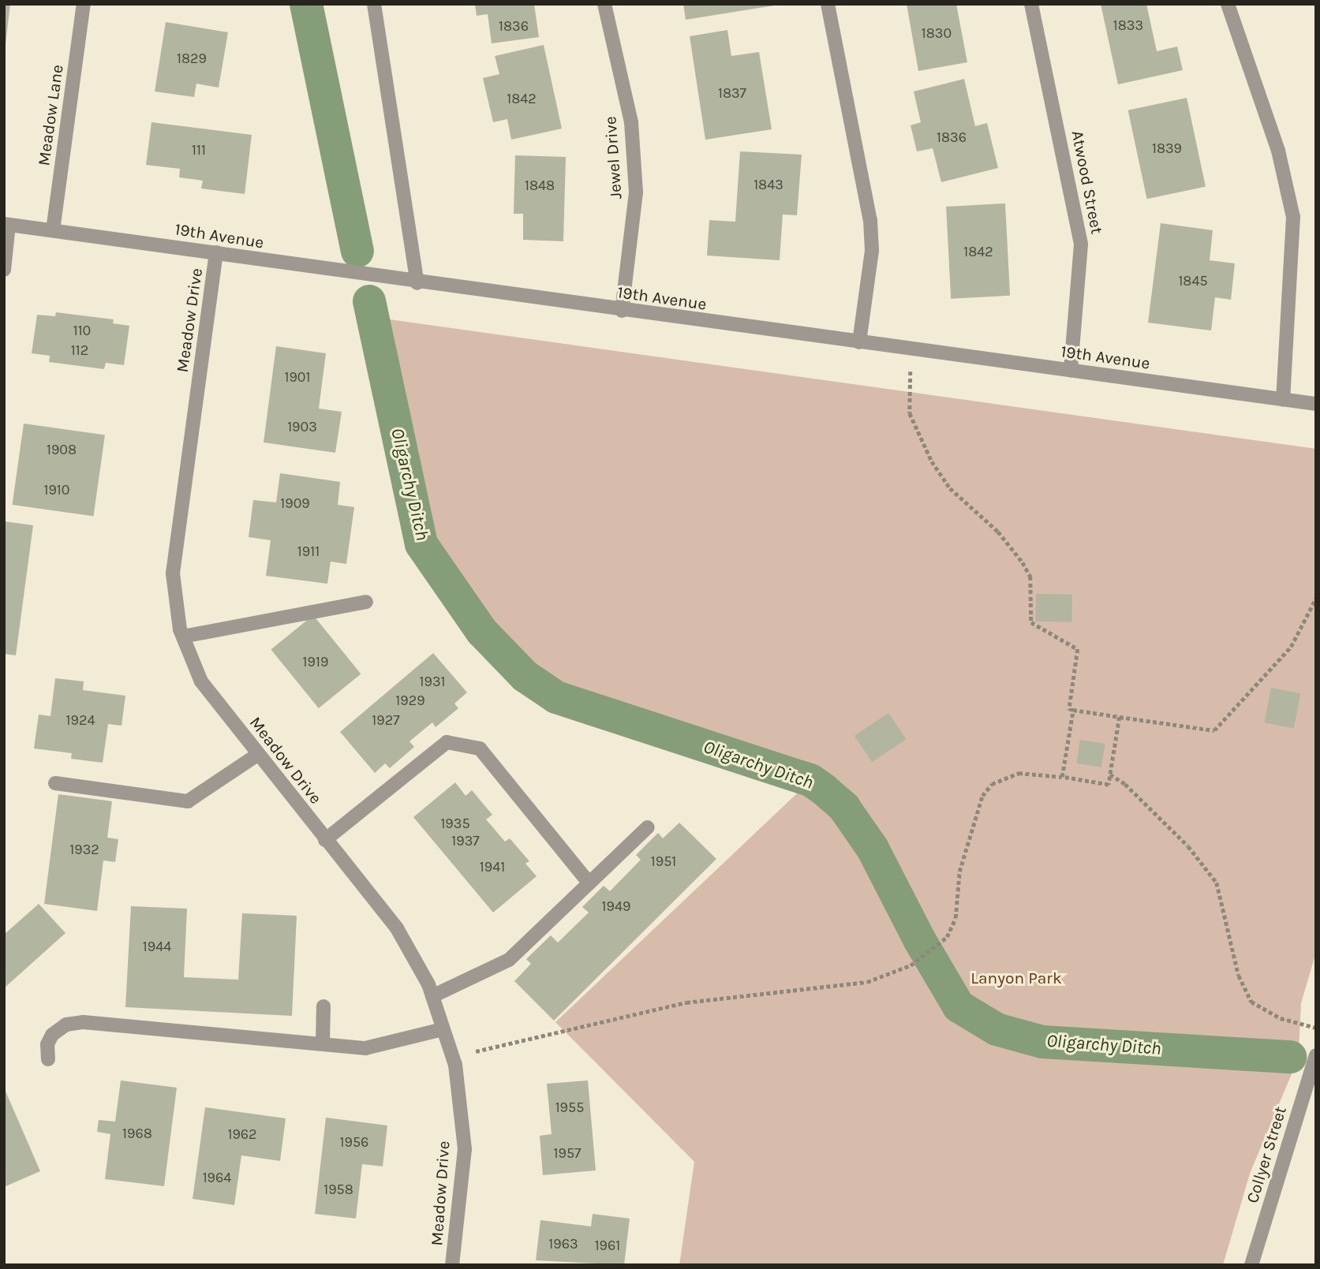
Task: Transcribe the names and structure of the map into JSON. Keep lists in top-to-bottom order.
{
  "streets": {
    "street": [
      "Meadow Lane",
      "Jewel Drive",
      "Atwood Street",
      "19th Avenue",
      "Meadow Drive",
      "Collyer Street"
    ]
  },
  "crossings": [
    ["Meadow Lane", "19th Avenue"],
    ["Jewel Drive", "19th Avenue"],
    ["Atwood Street", "19th Avenue"],
    ["19th Avenue", "Meadow Drive"]
  ],
  "water": ["Oligarchy Ditch"],
  "parks": ["Lanyon Park"],
  "house_numbers": [
    "1833",
    "1836",
    "1830",
    "1829",
    "1837",
    "1842",
    "1836",
    "1839",
    "111",
    "1843",
    "1848",
    "1842",
    "1845",
    "110",
    "112",
    "1901",
    "1903",
    "1908",
    "1910",
    "1909",
    "1911",
    "1919",
    "1931",
    "1929",
    "1924",
    "1927",
    "1935",
    "1937",
    "1932",
    "1951",
    "1941",
    "1949",
    "1944",
    "1955",
    "1968",
    "1962",
    "1956",
    "1957",
    "1964",
    "1958",
    "1963",
    "1961"
  ]
}
